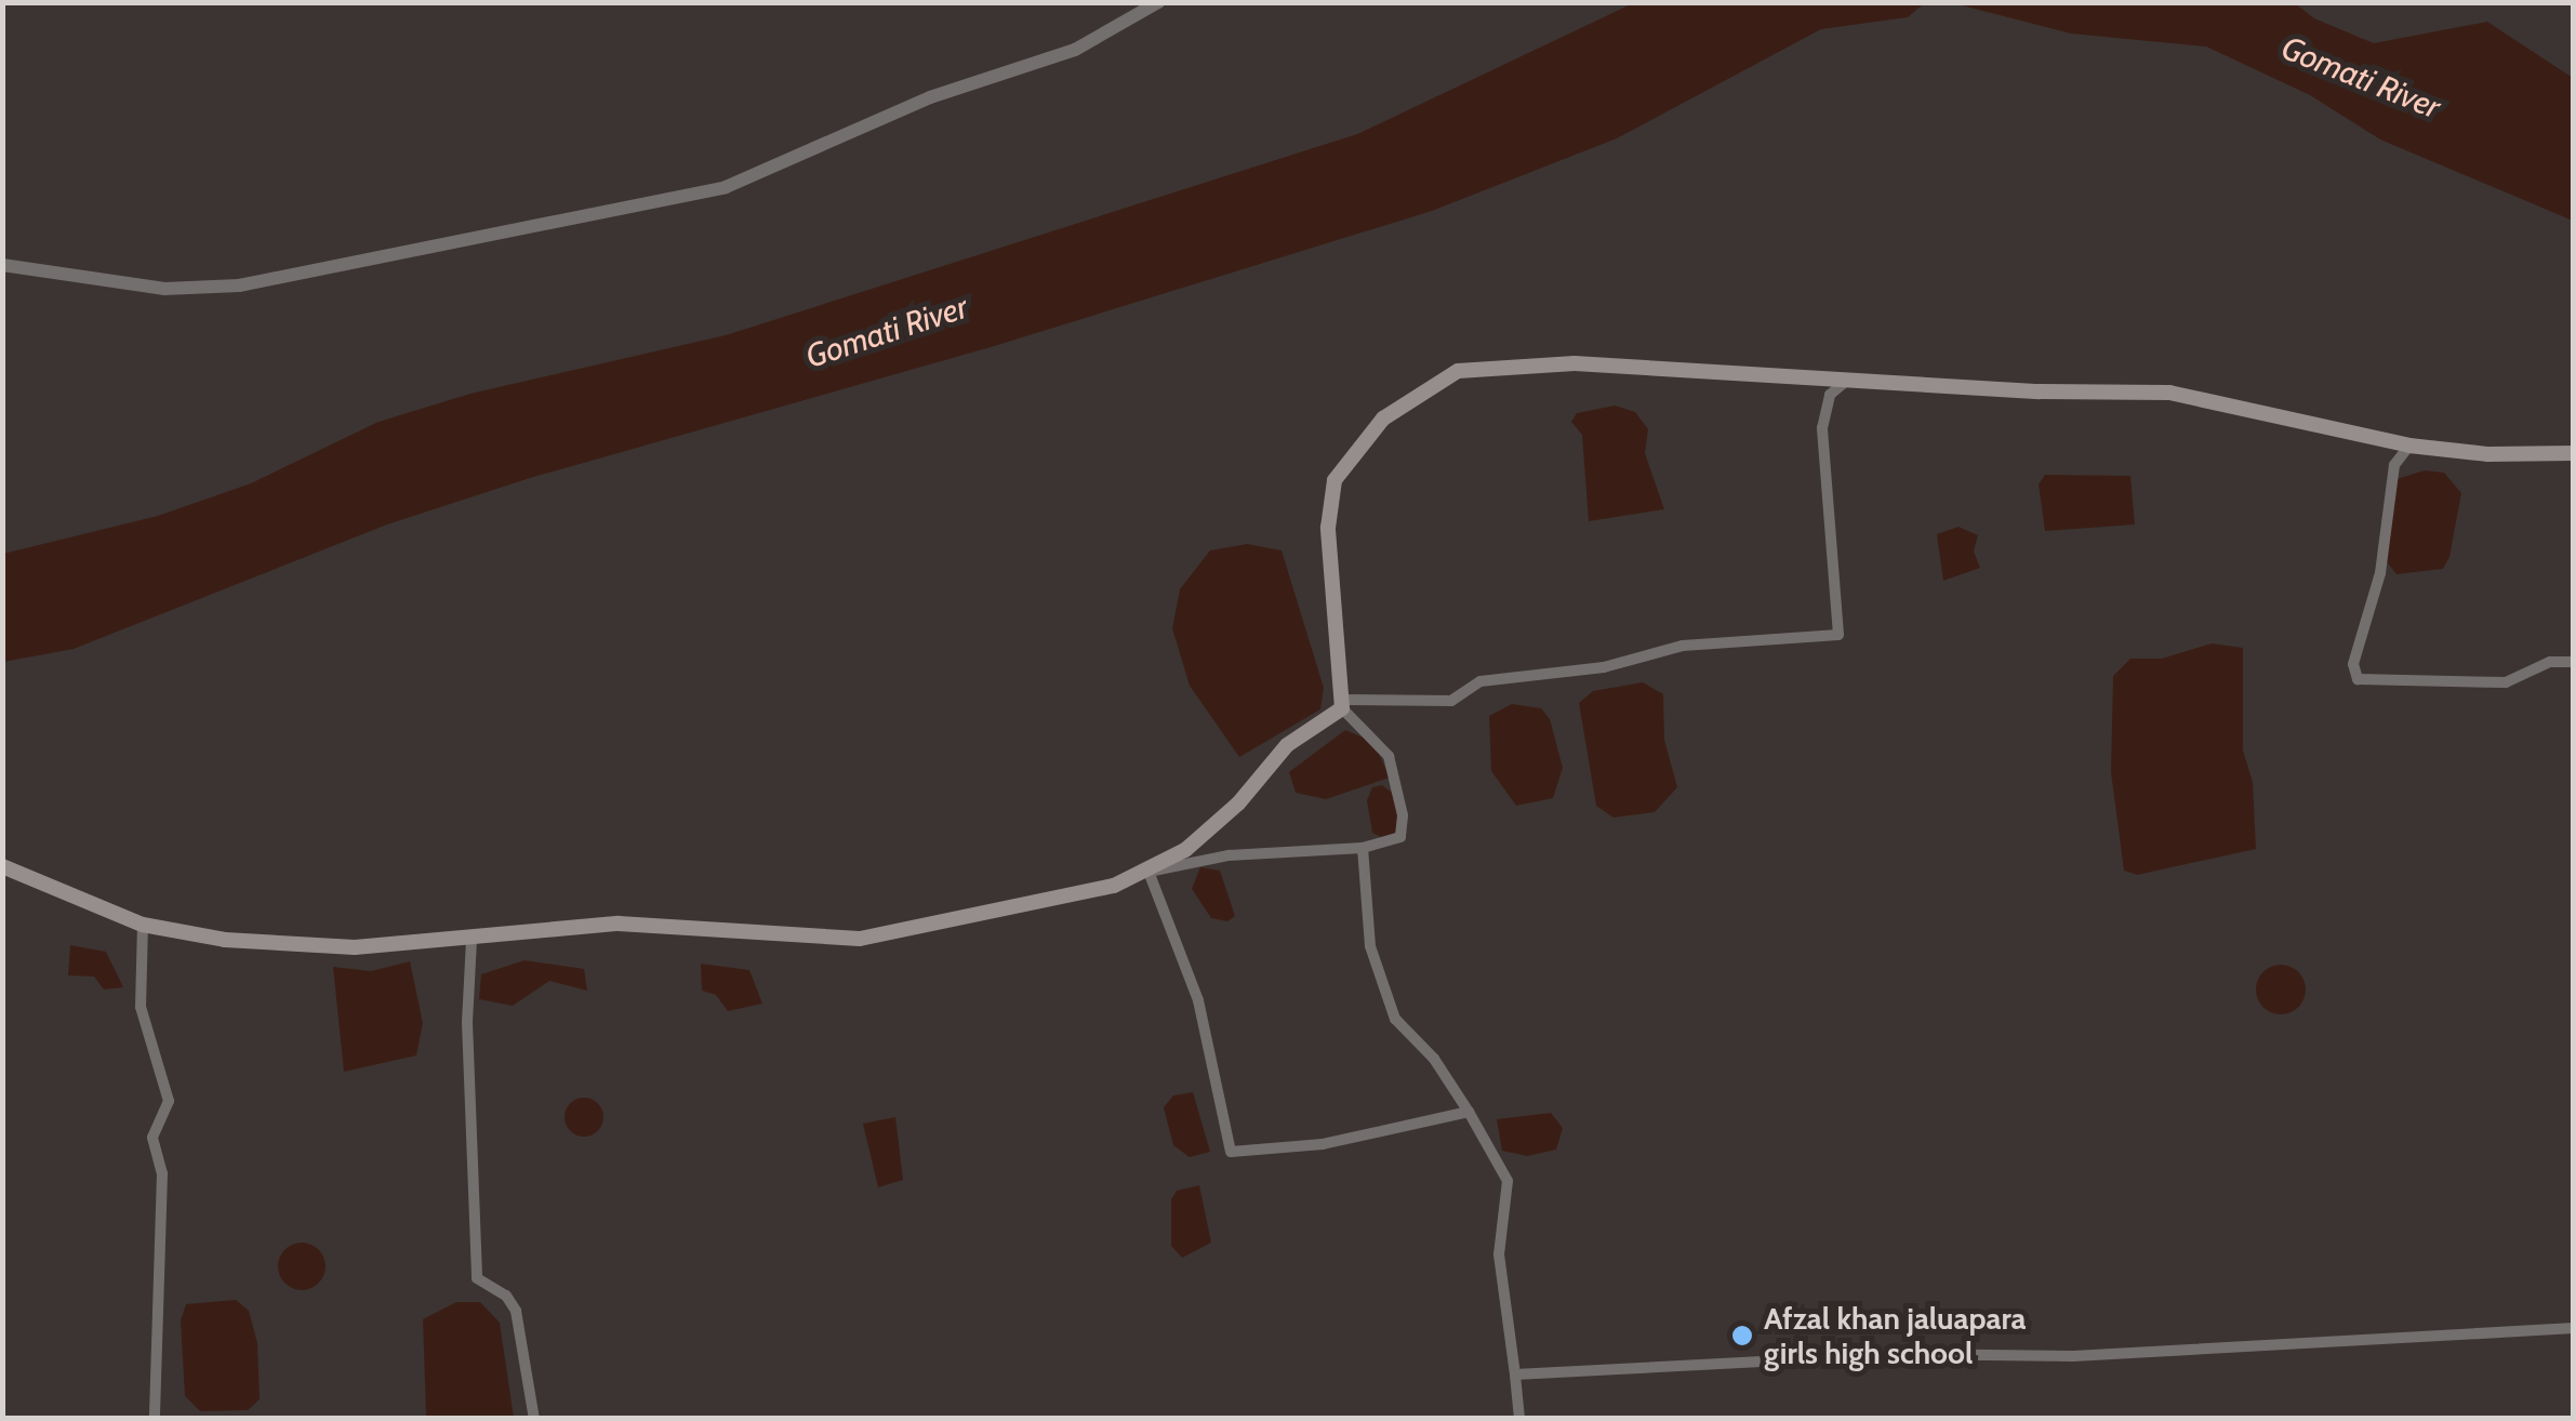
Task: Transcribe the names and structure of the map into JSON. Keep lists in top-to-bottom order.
{
  "water": ["Gomati River"],
  "places": ["Afzal khan jaluapara girls high school"]
}
